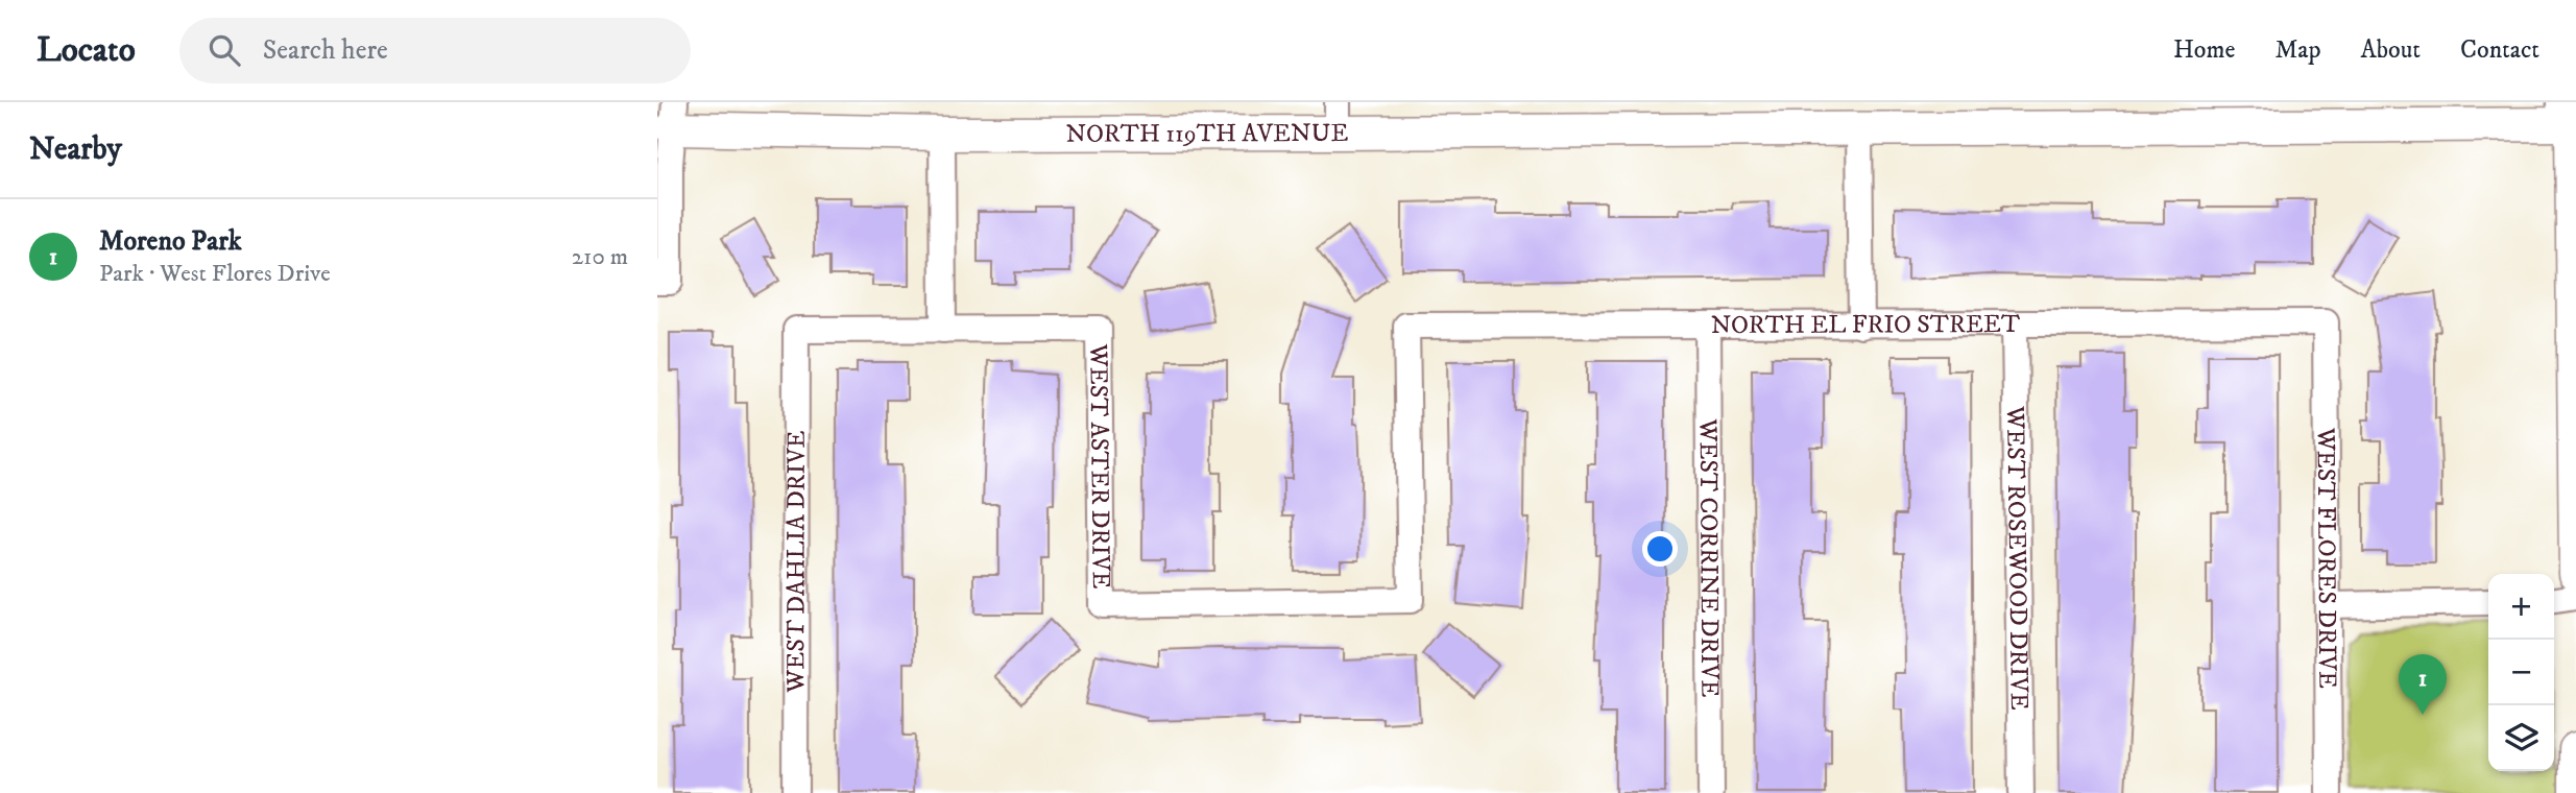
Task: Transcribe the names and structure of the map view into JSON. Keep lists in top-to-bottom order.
{
  "streets": {
    "street": [
      "NORTH 119TH AVENUE",
      "NORTH EL FRIO STREET",
      "WEST ASTER DRIVE",
      "WEST FLORES DRIVE",
      "WEST CORRINE DRIVE",
      "WEST ROSEWOOD DRIVE",
      "WEST DAHLIA DRIVE"
    ]
  },
  "crossings": [
    ["NORTH EL FRIO STREET", "WEST ASTER DRIVE"],
    ["NORTH EL FRIO STREET", "WEST FLORES DRIVE"],
    ["NORTH EL FRIO STREET", "WEST CORRINE DRIVE"],
    ["NORTH EL FRIO STREET", "WEST ROSEWOOD DRIVE"],
    ["WEST ASTER DRIVE", "WEST DAHLIA DRIVE"]
  ],
  "page": {
    "header": "Locato",
    "search": "Search here",
    "nav": [
      "Home",
      "Map",
      "About",
      "Contact"
    ],
    "heading": "Nearby",
    "list": [
      {
        "mark": "1",
        "name": "Moreno Park",
        "note": "Park · West Flores Drive",
        "value": "210 m"
      }
    ],
    "map_buttons": ["+", "−"],
    "pins": "1"
  }
}
